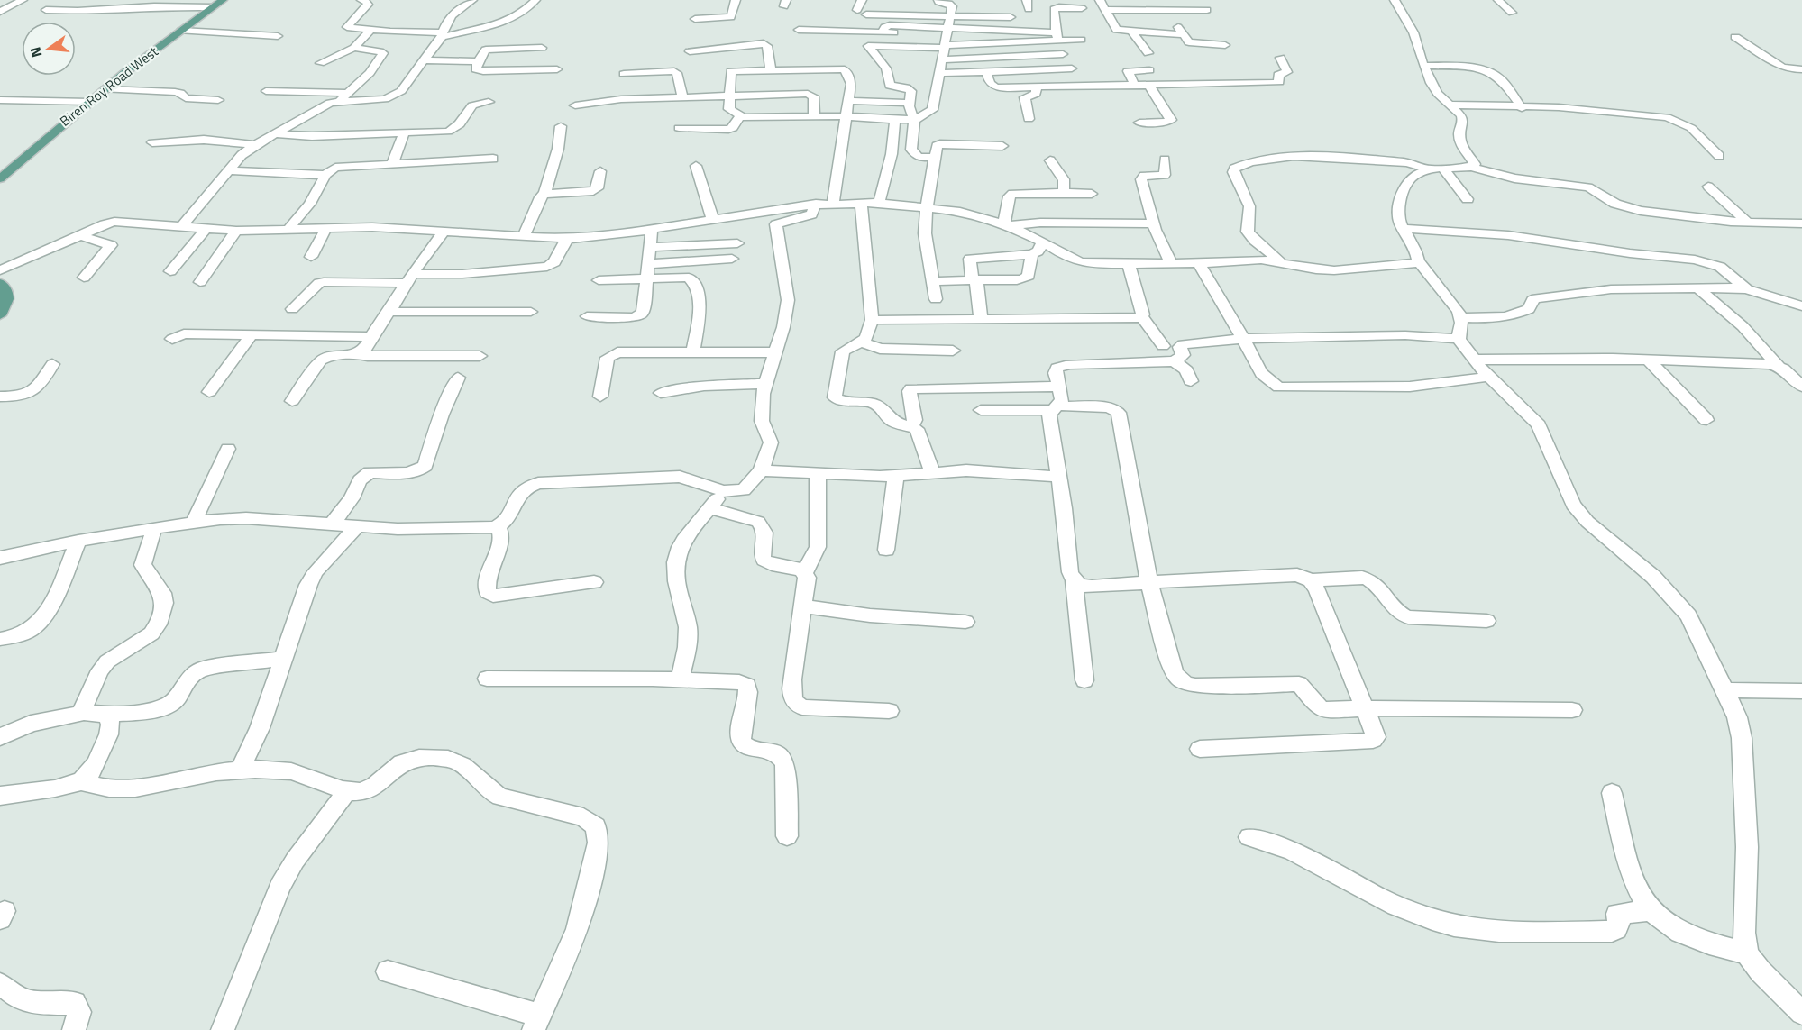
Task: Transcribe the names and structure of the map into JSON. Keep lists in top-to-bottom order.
{
  "streets": {
    "main road": ["Biren Roy Road West"]
  },
  "north": "left"
}
